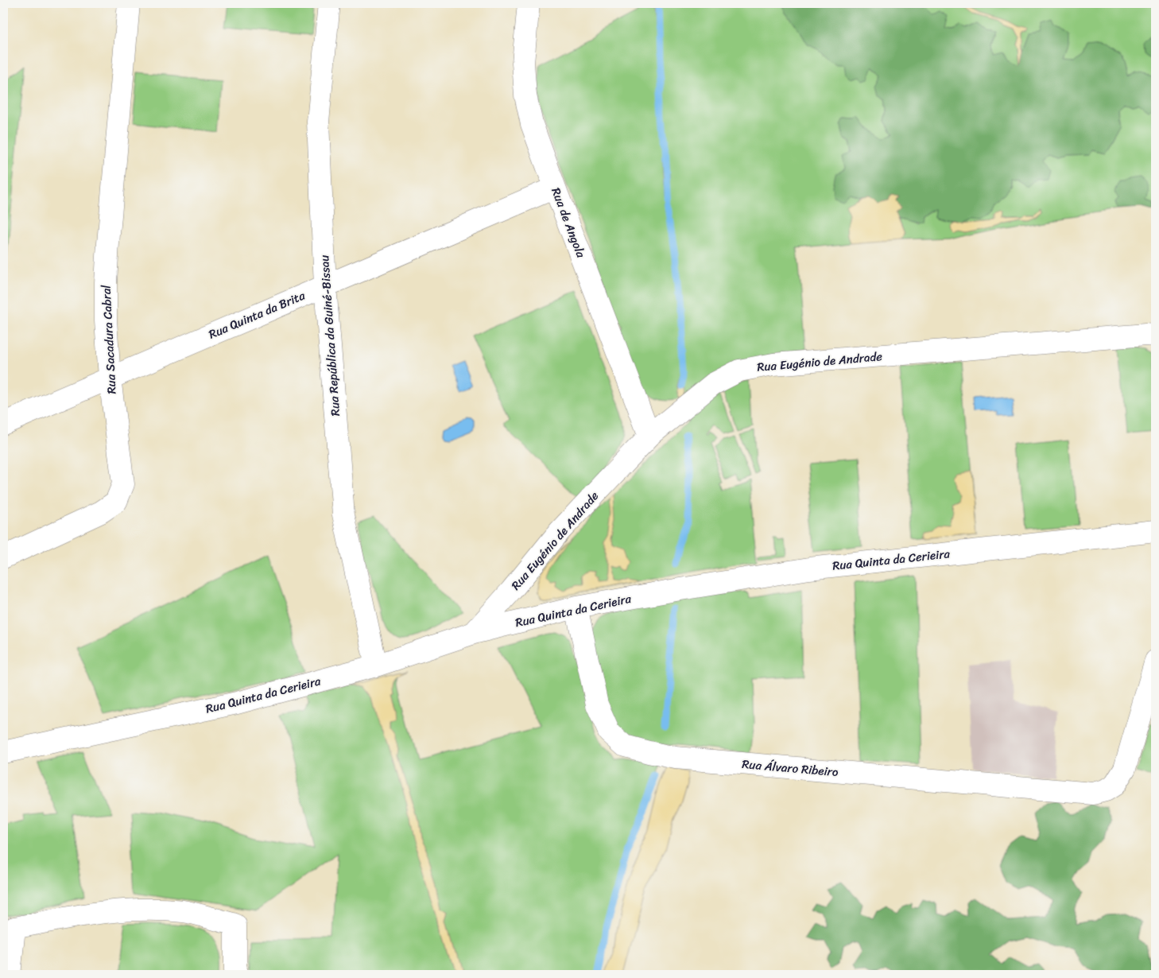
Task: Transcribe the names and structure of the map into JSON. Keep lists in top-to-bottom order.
{
  "streets": {
    "street": [
      "Rua de Angola",
      "Rua Quinta da Brita",
      "Rua República da Guiné-Bissau",
      "Rua Sacadura Cabral",
      "Rua Eugénio de Andrade",
      "Rua Quinta da Cerieira",
      "Rua Álvaro Ribeiro"
    ]
  },
  "crossings": [
    ["Rua de Angola", "Rua Quinta da Brita"],
    ["Rua de Angola", "Rua Eugénio de Andrade"],
    ["Rua Quinta da Brita", "Rua República da Guiné-Bissau"],
    ["Rua Quinta da Brita", "Rua Sacadura Cabral"],
    ["Rua República da Guiné-Bissau", "Rua Quinta da Cerieira"],
    ["Rua Eugénio de Andrade", "Rua Quinta da Cerieira"],
    ["Rua Quinta da Cerieira", "Rua Álvaro Ribeiro"]
  ]
}
